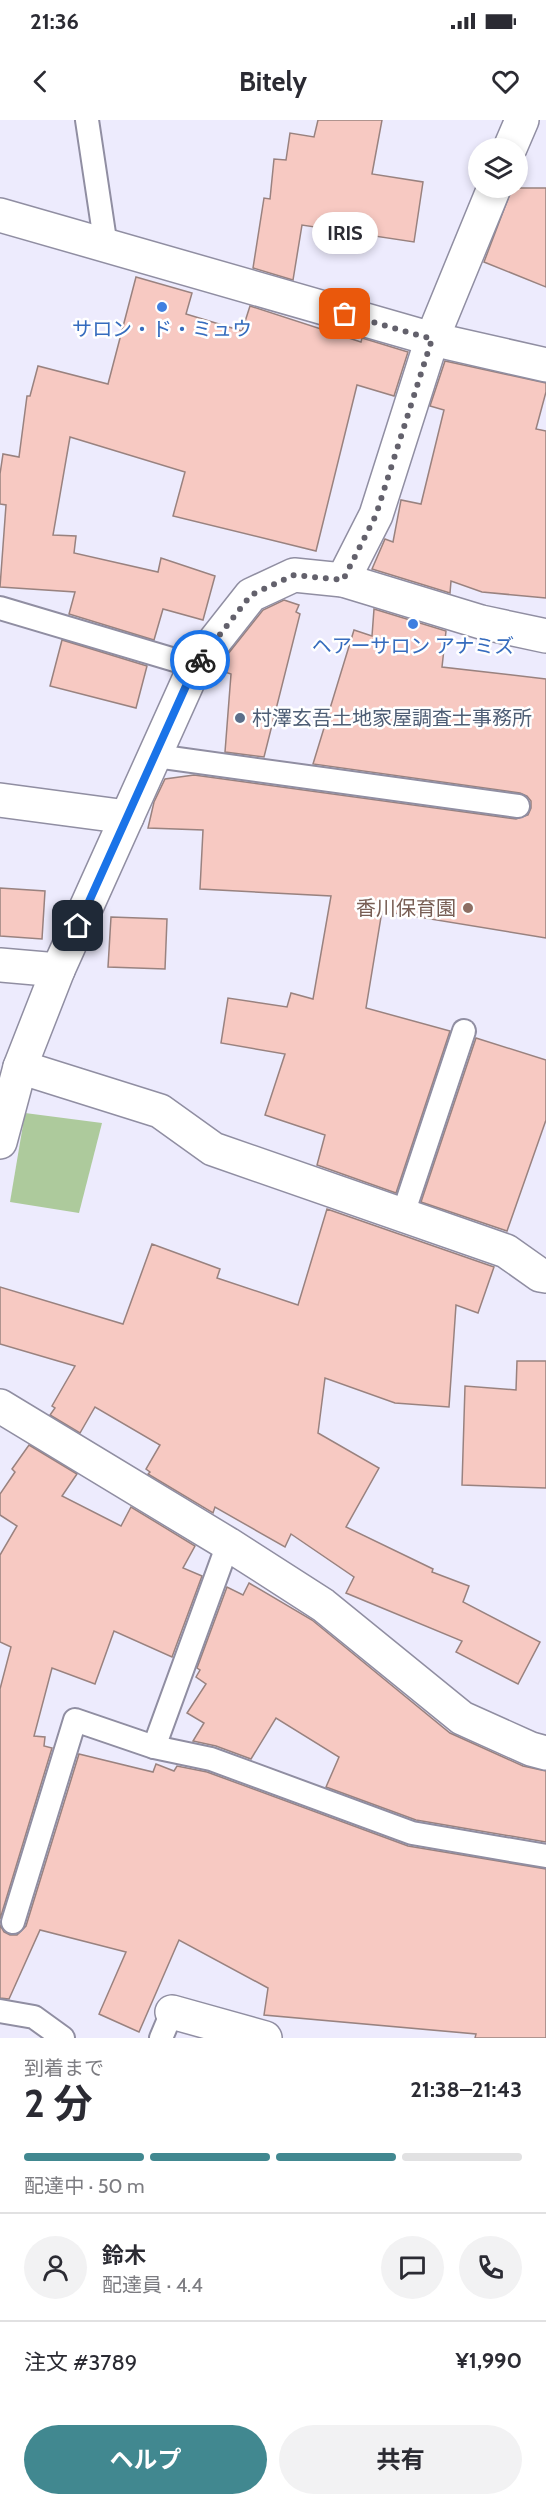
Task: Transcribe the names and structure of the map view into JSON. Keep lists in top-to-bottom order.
{
  "places": [
    "サロン・ド・ミュウ",
    "IRIS",
    "ヘアーサロン アナミズ",
    "村澤玄吾土地家屋調査士事務所",
    "香川保育園"
  ],
  "page": {
    "status": "21:36",
    "header": "Bitely",
    "bubble": "IRIS",
    "heading": ["2 分", "到着まで", "21:38–21:43"],
    "panel": [
      "鈴木",
      "配達員 · 4.4",
      "注文 #3789",
      "¥1,990"
    ],
    "bar": "配達中 · 50 m",
    "buttons": ["ヘルプ", "共有"]
  }
}
